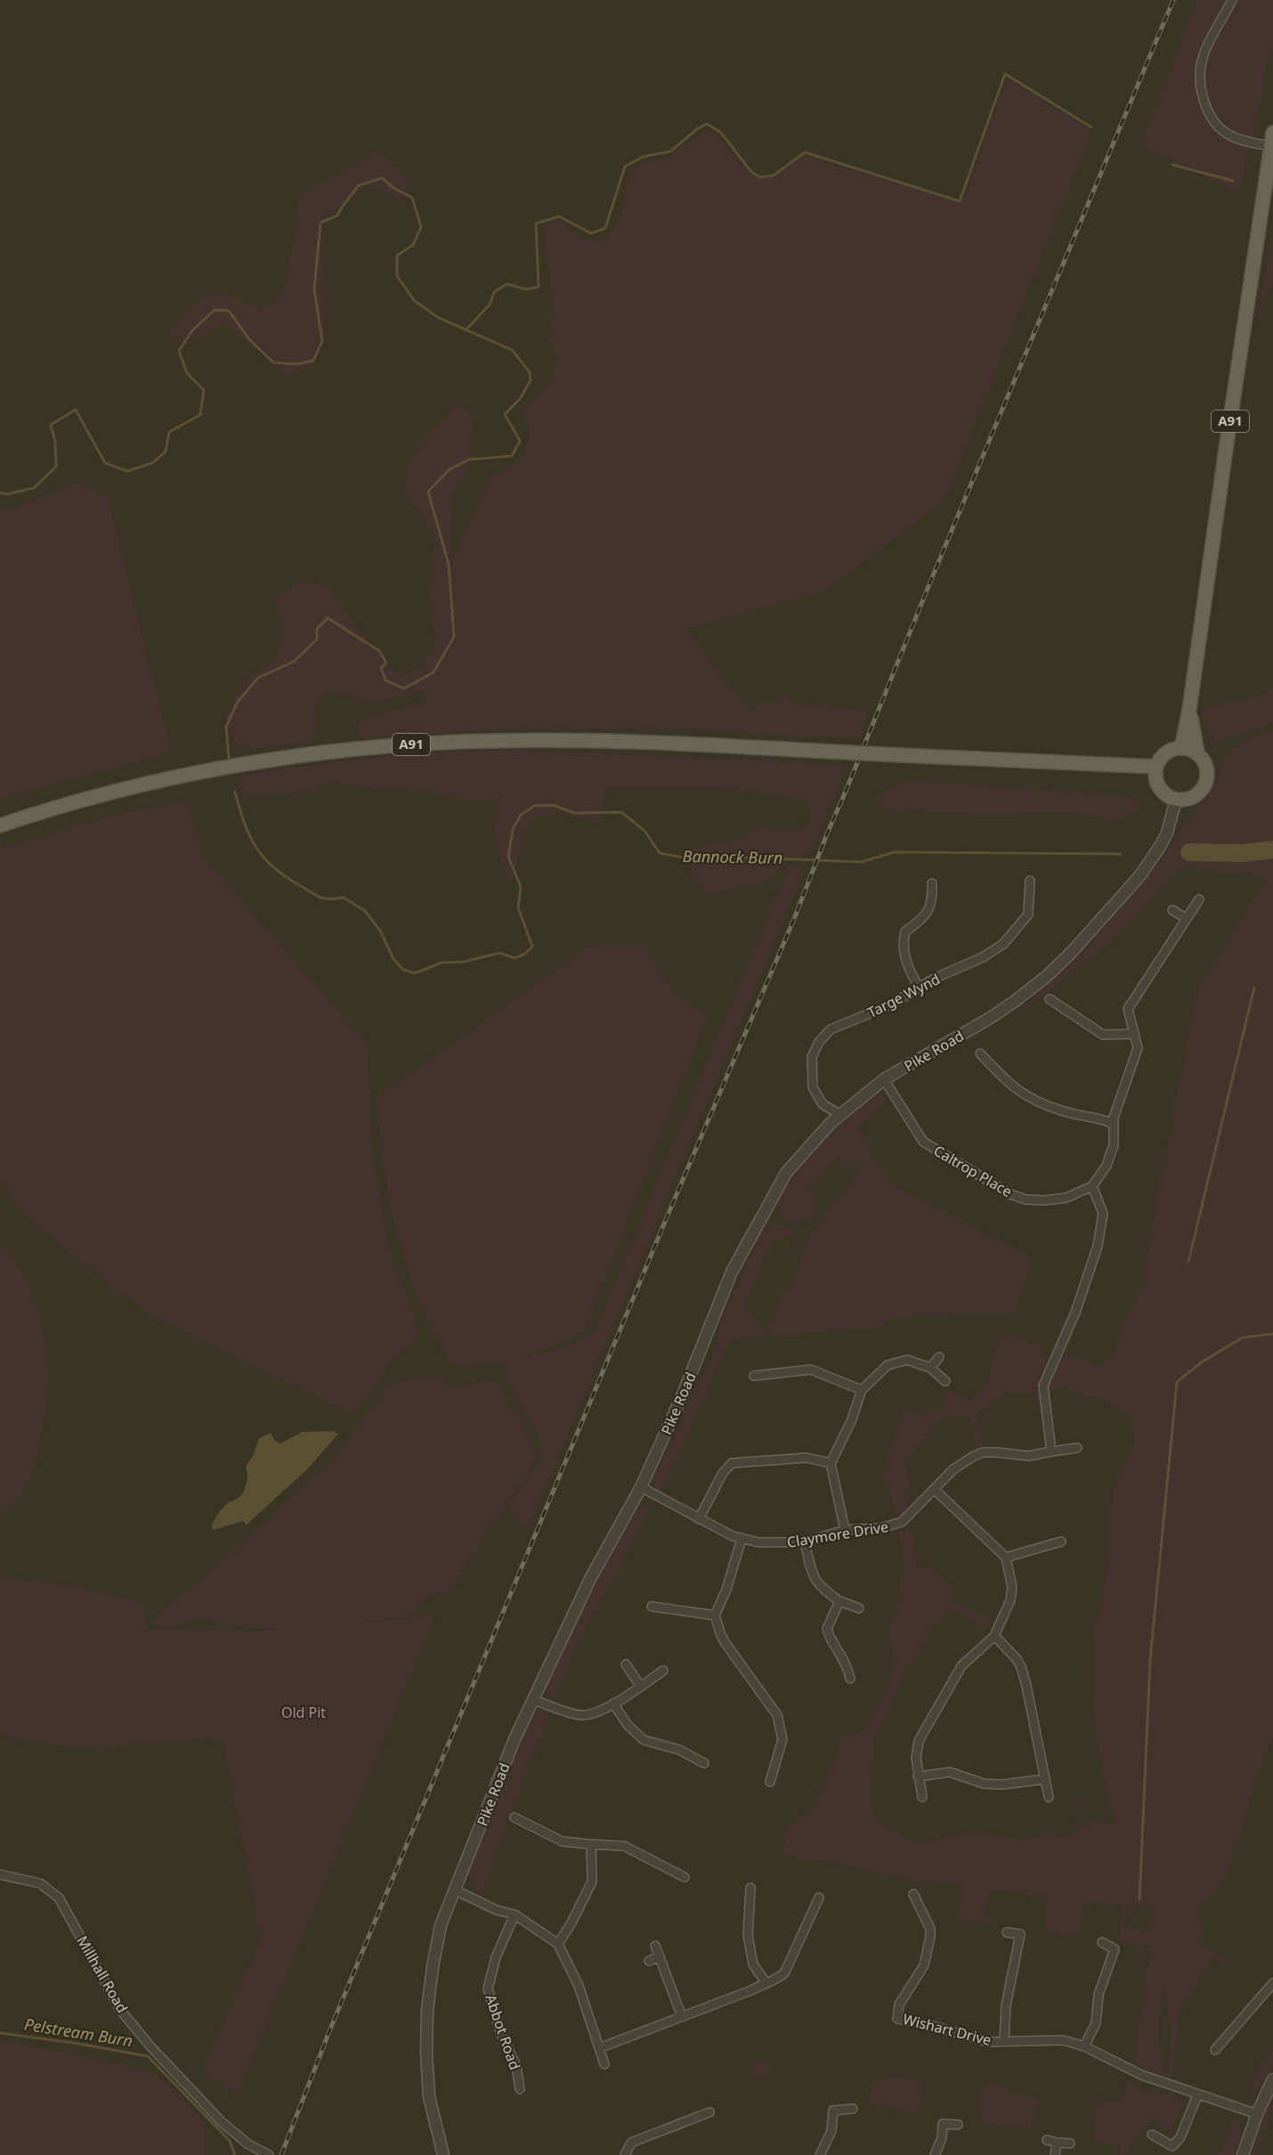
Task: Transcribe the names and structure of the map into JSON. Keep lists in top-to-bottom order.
{
  "streets": {
    "main road": ["A91"],
    "street": [
      "Targe Wynd",
      "Pike Road",
      "Caltrop Place",
      "Claymore Drive",
      "Millhall Road",
      "Wishart Drive",
      "Abbot Road"
    ]
  },
  "crossings": [
    ["A91", "Pike Road"],
    ["Targe Wynd", "Pike Road"],
    ["Pike Road", "Caltrop Place"],
    ["Pike Road", "Claymore Drive"]
  ],
  "water": ["Bannock Burn", "Pelstream Burn"],
  "parks": ["Old Pit"]
}
